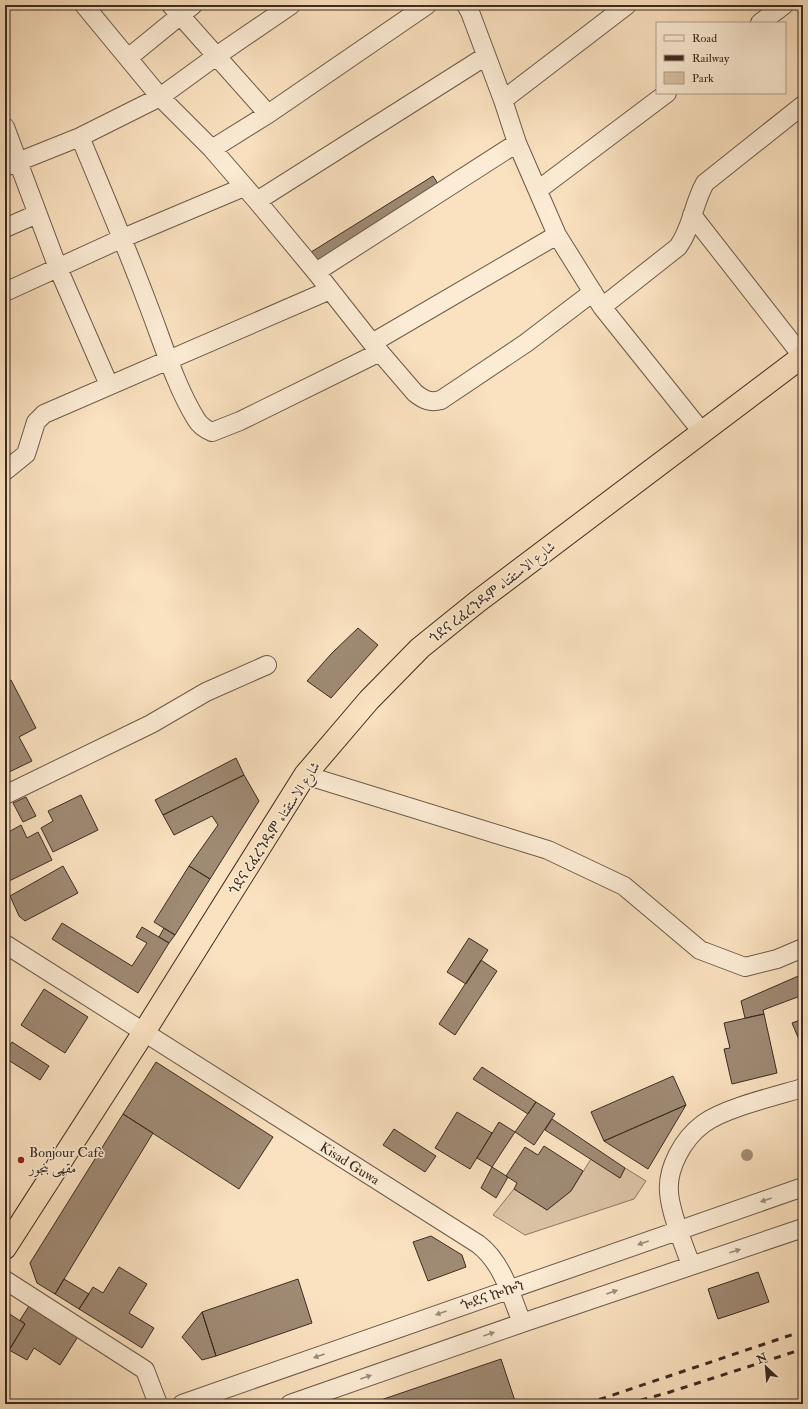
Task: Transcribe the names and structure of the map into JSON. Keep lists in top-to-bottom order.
{
  "streets": {
    "highway": ["ጎደና ረፈረንዱም شارع الاستقتاء"],
    "street": ["Kisad Guwa", "ጐደና ኰኰን"]
  },
  "crossings": [
    ["ጎደና ረፈረንዱም شارع الاستقتاء", "Kisad Guwa"],
    ["Kisad Guwa", "ጐደና ኰኰን"]
  ],
  "places": ["Bonjour Cafè مقهى بنجور"],
  "legend": ["Road", "Railway", "Park"],
  "north": "top left"
}
